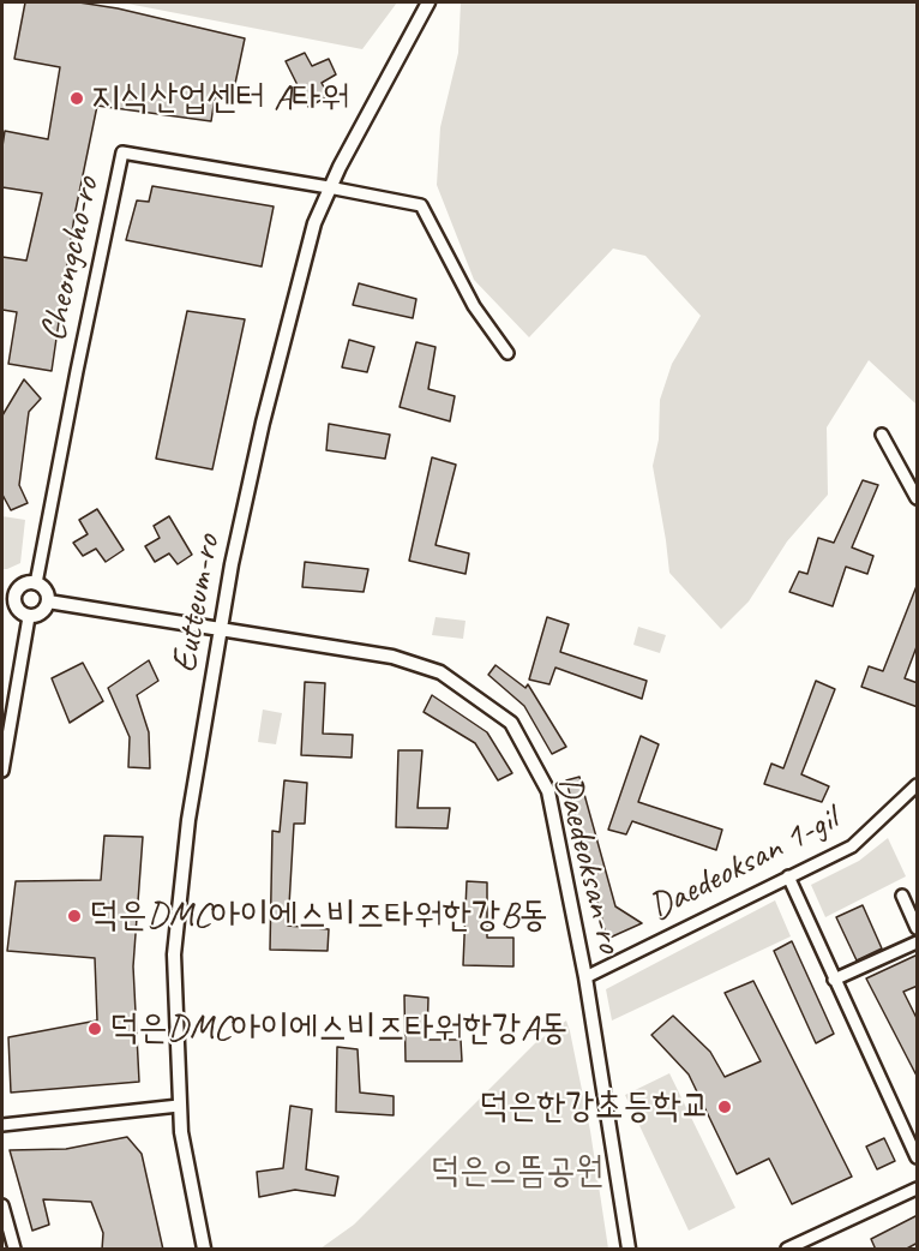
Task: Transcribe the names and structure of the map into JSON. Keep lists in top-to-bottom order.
{
  "streets": {
    "street": [
      "Cheongcho-ro",
      "Eutteum-ro",
      "Daedeoksan-ro",
      "Daedeoksan 1-gil"
    ]
  },
  "crossings": [
    ["Cheongcho-ro", "Eutteum-ro"],
    ["Cheongcho-ro", "Daedeoksan-ro"],
    ["Eutteum-ro", "Daedeoksan-ro"],
    ["Daedeoksan-ro", "Daedeoksan 1-gil"]
  ],
  "parks": ["덕은으뜸공원"],
  "places": [
    "지식산업센터 A타워",
    "덕은DMC아이에스비즈타워한강B동",
    "덕은DMC아이에스비즈타워한강A동",
    "덕은한강초등학교"
  ]
}
